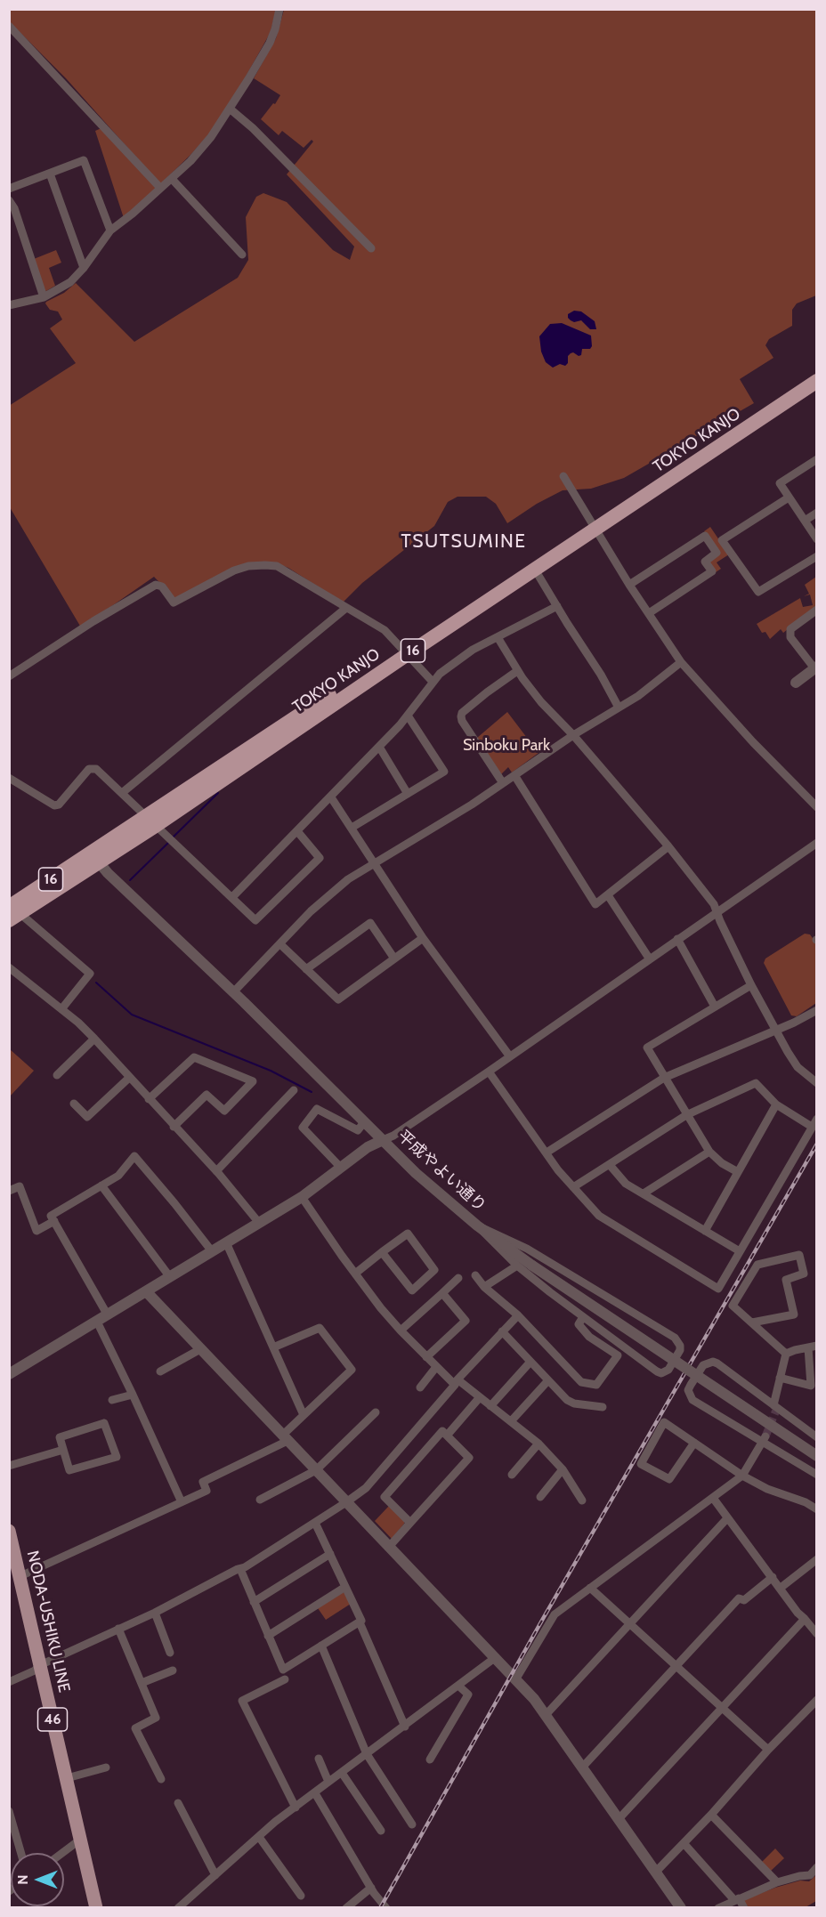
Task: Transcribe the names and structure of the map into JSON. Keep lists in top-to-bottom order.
{
  "streets": {
    "highway": ["TOKYO KANJO", "16"],
    "main road": ["NODA-USHIKU LINE", "46"],
    "street": ["平成やよい通り"]
  },
  "crossings": [
    ["TOKYO KANJO", "平成やよい通り"]
  ],
  "districts": ["TSUTSUMINE"],
  "parks": ["Sinboku Park"],
  "north": "left"
}
